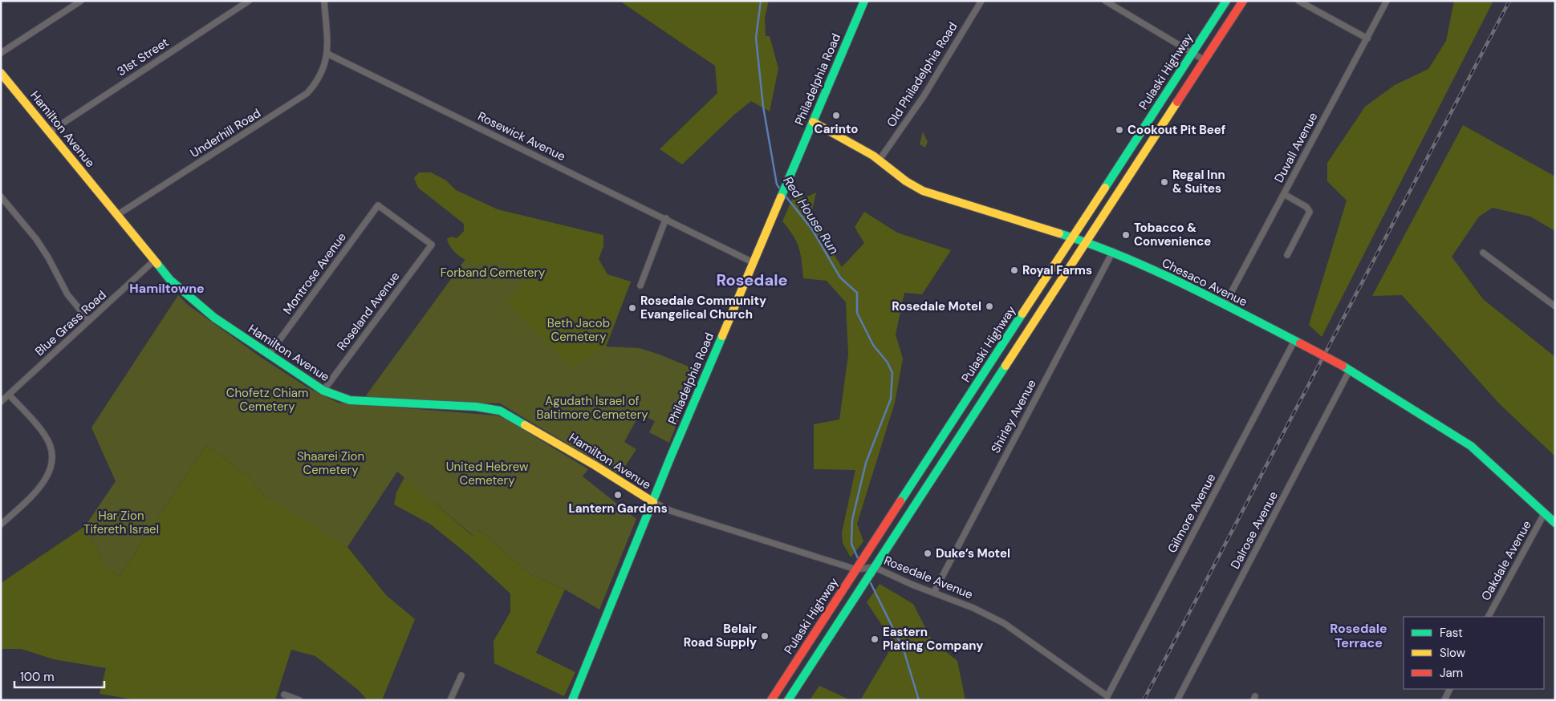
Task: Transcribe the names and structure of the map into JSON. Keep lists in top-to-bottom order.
{
  "streets": {
    "main road": [
      "Pulaski Highway",
      "Philadelphia Road",
      "Hamilton Avenue",
      "Chesaco Avenue"
    ],
    "street": [
      "31st Street",
      "Old Philadelphia Road",
      "Underhill Road",
      "Rosewick Avenue",
      "Duvall Avenue",
      "Montrose Avenue",
      "Roseland Avenue",
      "Blue Grass Road",
      "Shirley Avenue",
      "Gilmore Avenue",
      "Dalrose Avenue",
      "Oakdale Avenue",
      "Rosedale Avenue"
    ]
  },
  "crossings": [
    ["31st Street", "Hamilton Avenue"],
    ["Pulaski Highway", "Chesaco Avenue"],
    ["Pulaski Highway", "Rosedale Avenue"],
    ["Old Philadelphia Road", "Chesaco Avenue"],
    ["Philadelphia Road", "Hamilton Avenue"],
    ["Philadelphia Road", "Rosewick Avenue"],
    ["Philadelphia Road", "Chesaco Avenue"],
    ["Philadelphia Road", "Rosedale Avenue"],
    ["Hamilton Avenue", "Underhill Road"],
    ["Hamilton Avenue", "Montrose Avenue"],
    ["Hamilton Avenue", "Roseland Avenue"],
    ["Hamilton Avenue", "Blue Grass Road"],
    ["Hamilton Avenue", "Rosedale Avenue"],
    ["Underhill Road", "Rosewick Avenue"],
    ["Duvall Avenue", "Chesaco Avenue"],
    ["Montrose Avenue", "Roseland Avenue"],
    ["Chesaco Avenue", "Shirley Avenue"],
    ["Chesaco Avenue", "Gilmore Avenue"],
    ["Chesaco Avenue", "Dalrose Avenue"],
    ["Chesaco Avenue", "Oakdale Avenue"],
    ["Shirley Avenue", "Rosedale Avenue"],
    ["Gilmore Avenue", "Rosedale Avenue"]
  ],
  "districts": ["Rosedale", "Hamiltowne", "Rosedale Terrace"],
  "water": ["Red House Run"],
  "parks": [
    "Forband Cemetery",
    "Beth Jacob Cemetery",
    "Chofetz Chiam Cemetery",
    "Agudath Israel of Baltimore Cemetery",
    "Shaarei Zion Cemetery",
    "United Hebrew Cemetery",
    "Har Zion Tifereth Israel"
  ],
  "places": [
    "Carinto",
    "Cookout Pit Beef",
    "Regal Inn & Suites",
    "Tobacco & Convenience",
    "Royal Farms",
    "Rosedale Motel",
    "Rosedale Community Evangelical Church",
    "Lantern Gardens",
    "Duke’s Motel",
    "Belair Road Supply",
    "Eastern Plating Company"
  ],
  "legend": ["Fast", "Slow", "Jam"],
  "scale_bar": "100 m"
}
